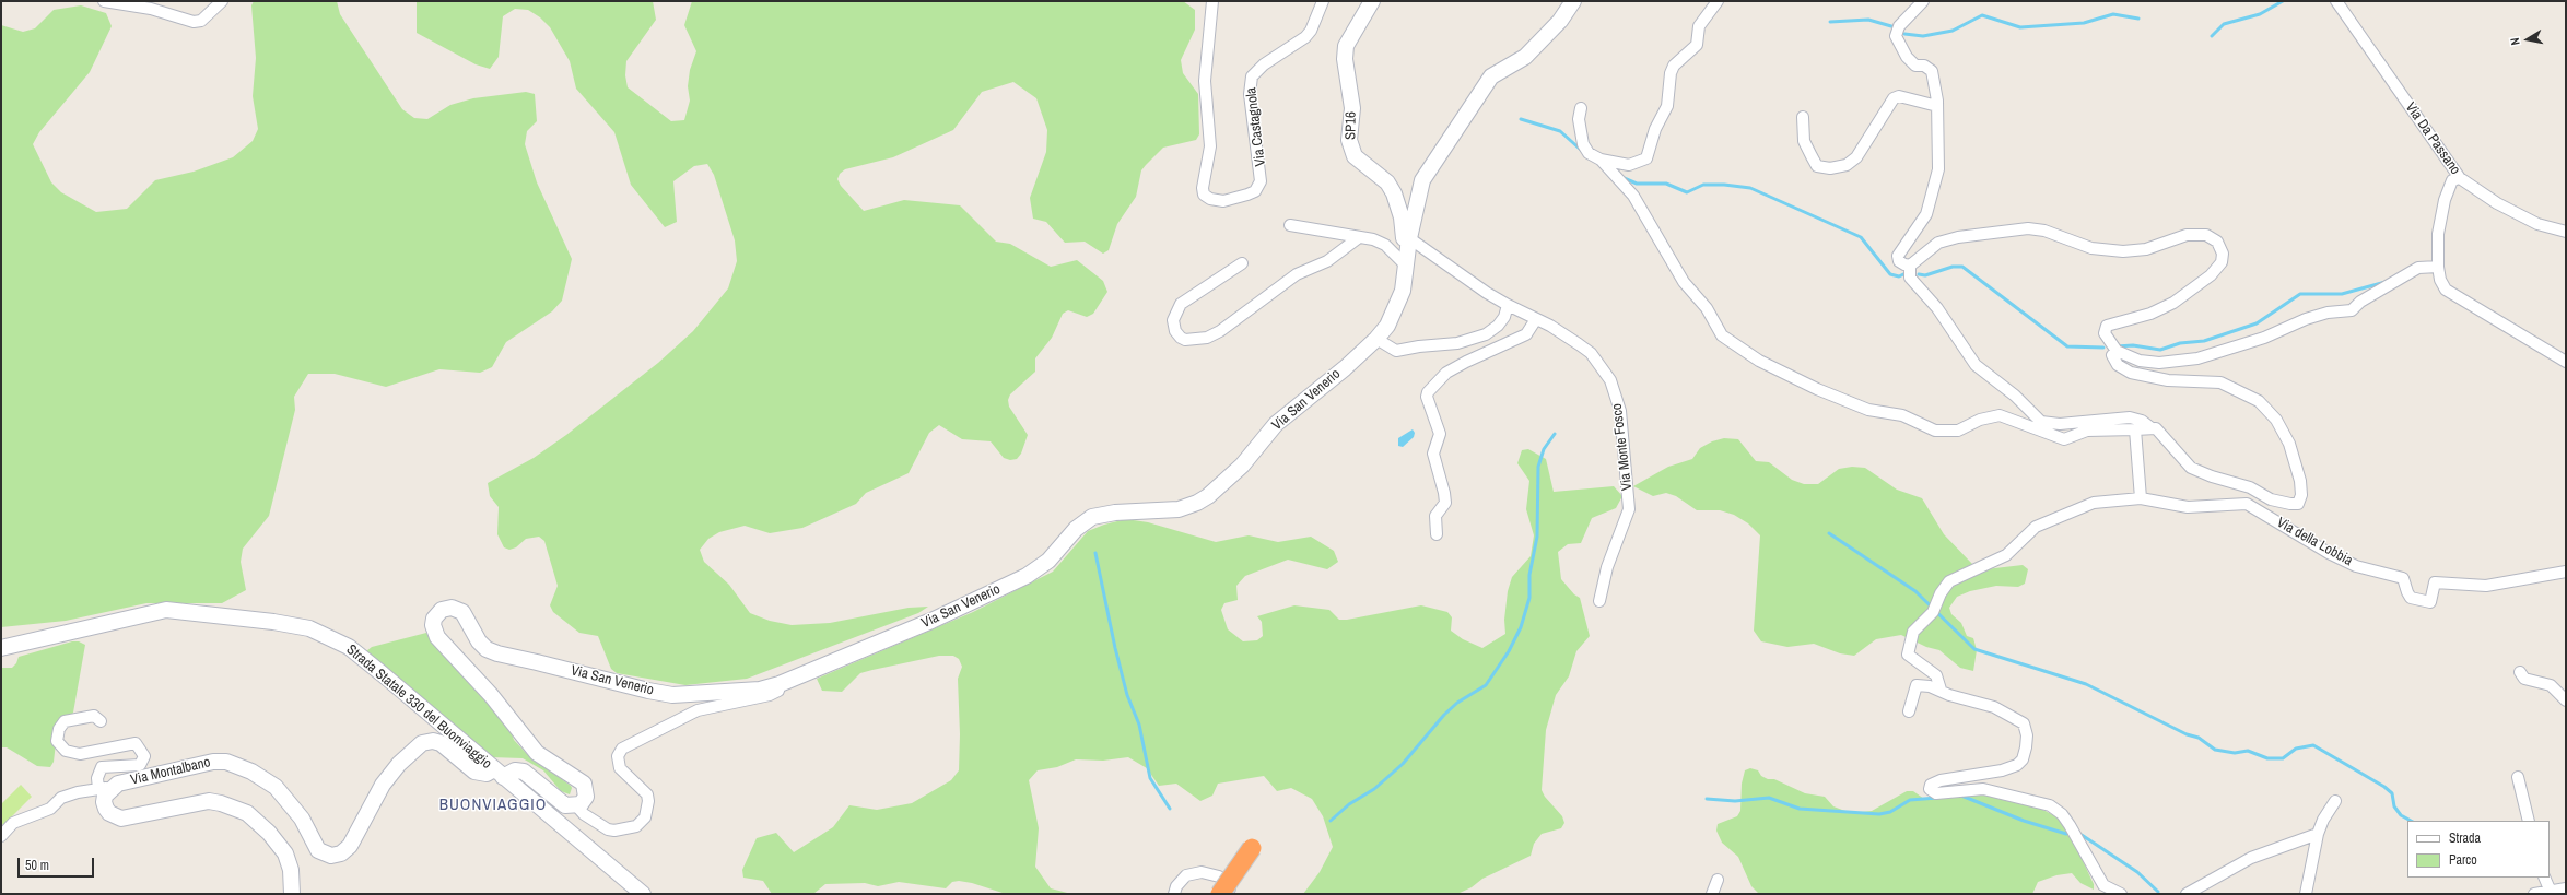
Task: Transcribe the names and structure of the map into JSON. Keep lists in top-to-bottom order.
{
  "streets": {
    "street": [
      "SP16",
      "Via Castagnola",
      "Via Da Passano",
      "Via San Venerio",
      "Via Monte Fosco",
      "Via della Lobbia",
      "Strada Statale 330 del Buonviaggio",
      "Via Montalbano"
    ]
  },
  "crossings": [
    ["SP16", "Via San Venerio"],
    ["Via San Venerio", "Via Monte Fosco"],
    ["Strada Statale 330 del Buonviaggio", "Via Montalbano"]
  ],
  "districts": ["BUONVIAGGIO"],
  "legend": ["Strada", "Parco"],
  "scale_bar": "50 m",
  "north": "left"
}
